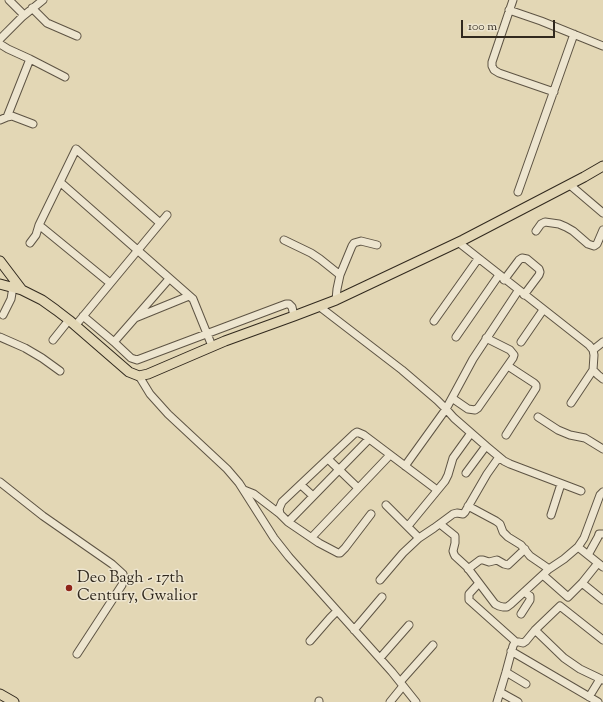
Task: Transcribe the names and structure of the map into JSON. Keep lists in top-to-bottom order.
{
  "places": ["Deo Bagh - 17th Century, Gwalior"],
  "scale_bar": "100 m"
}
